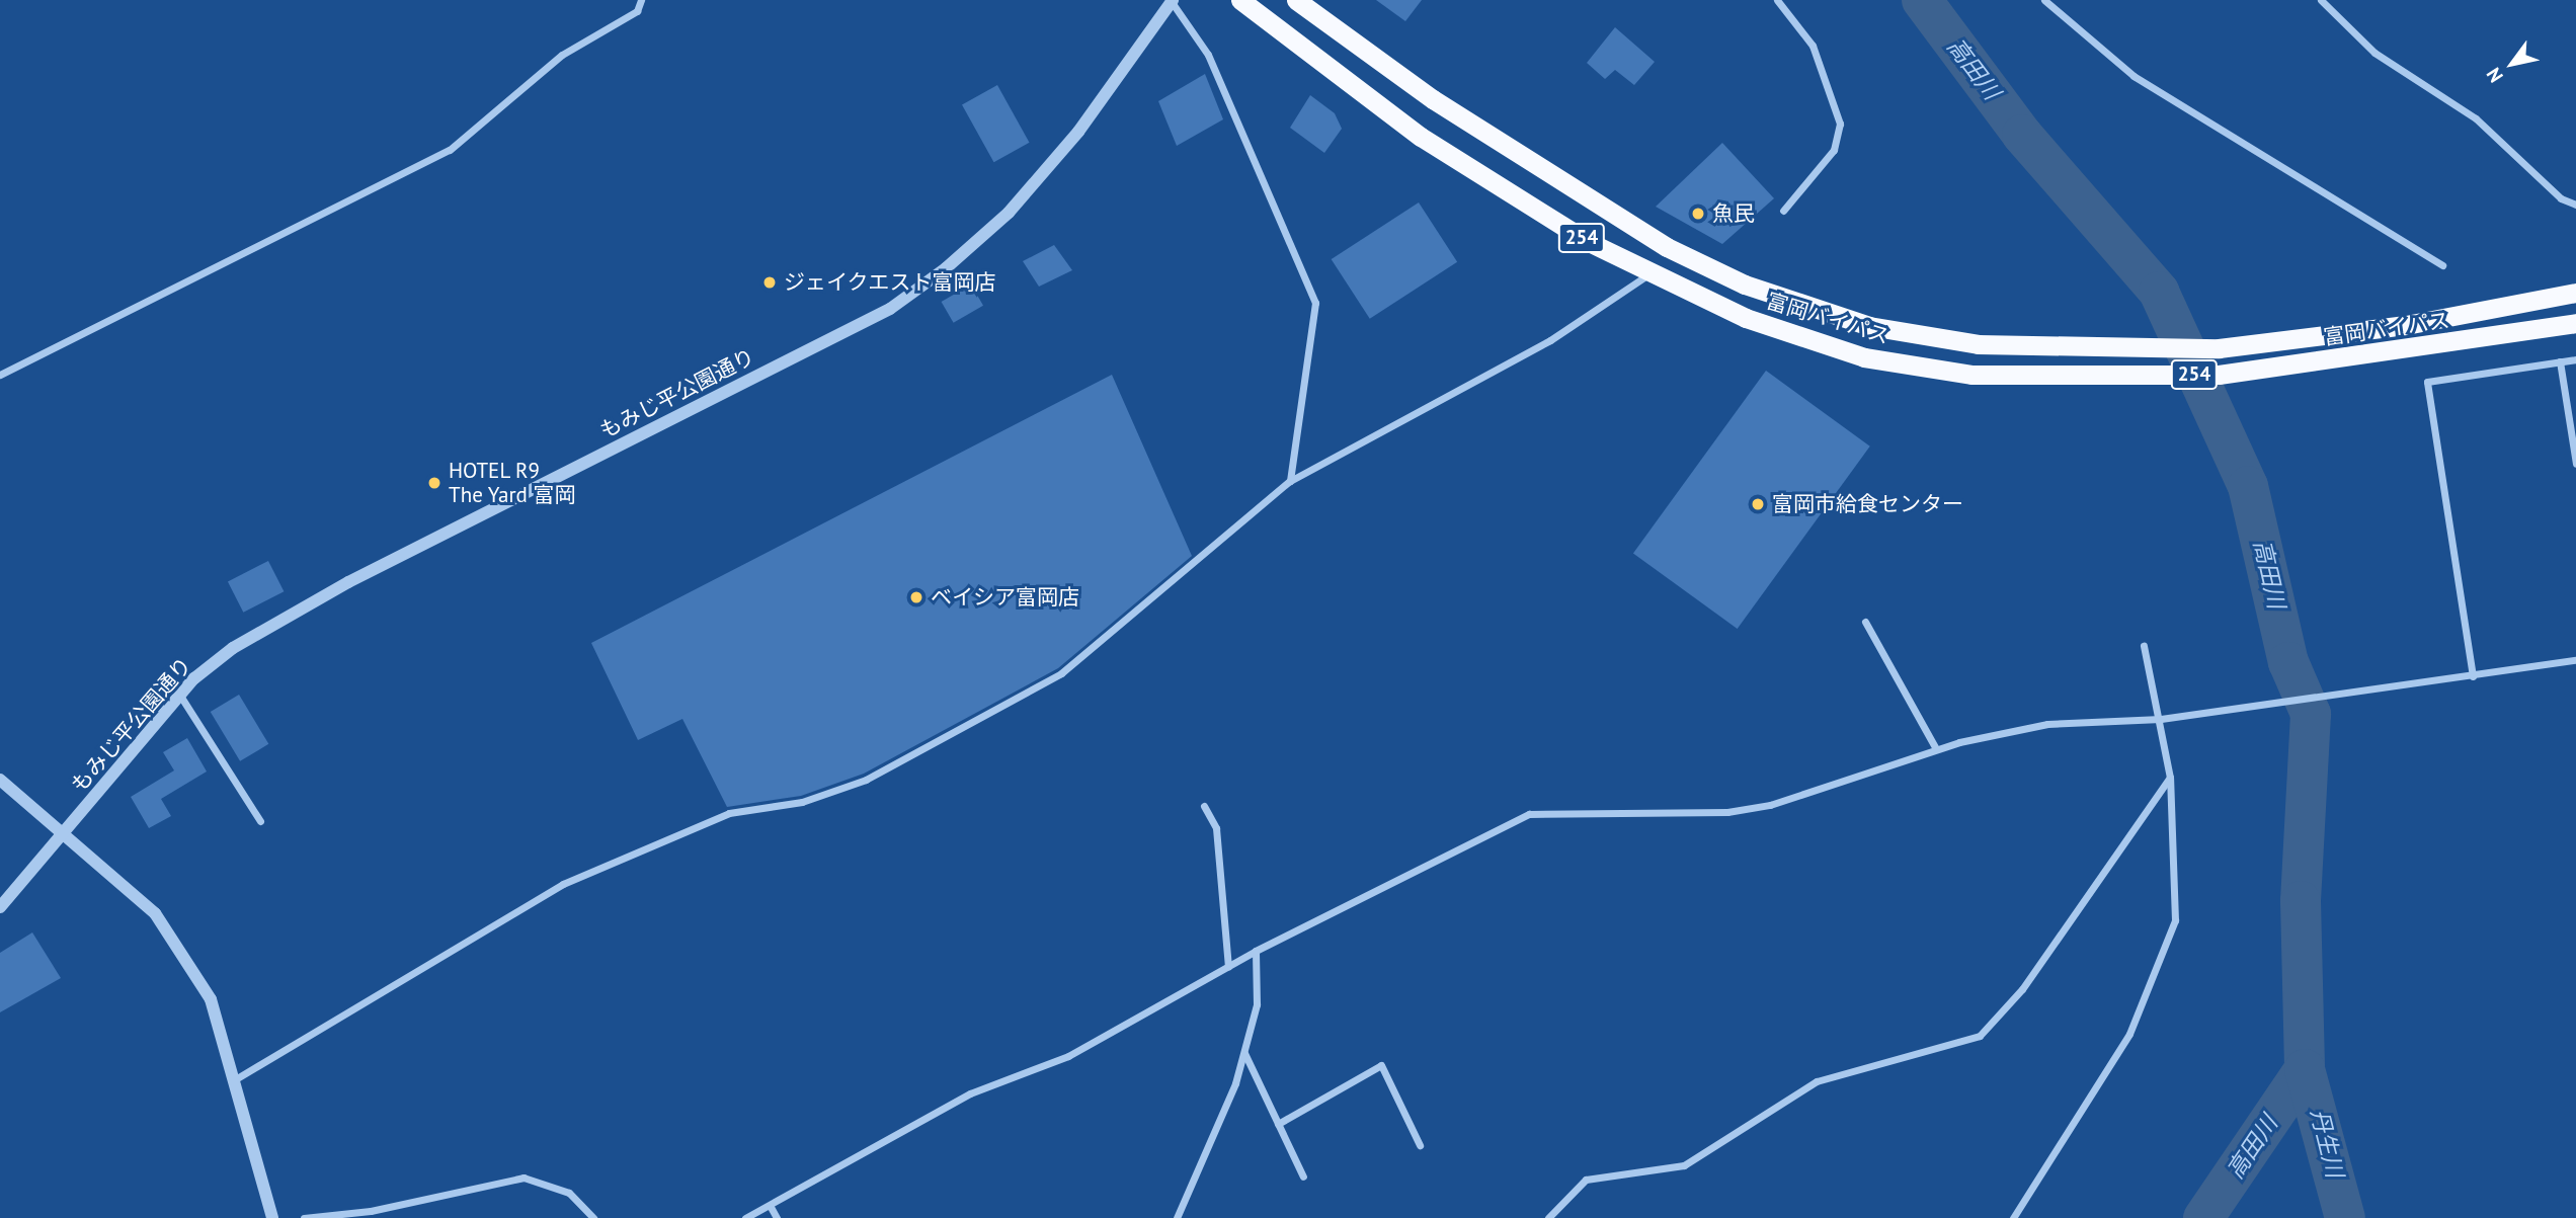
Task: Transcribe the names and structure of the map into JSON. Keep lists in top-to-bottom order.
{
  "streets": {
    "highway": ["254", "富岡バイパス"],
    "street": ["もみじ平公園通り"]
  },
  "water": ["高田川", "丹生川"],
  "places": [
    "魚民",
    "ジェイクエスト富岡店",
    "HOTEL R9 The Yard 富岡",
    "富岡市給食センター",
    "ベイシア富岡店"
  ],
  "north": "bottom left"
}
